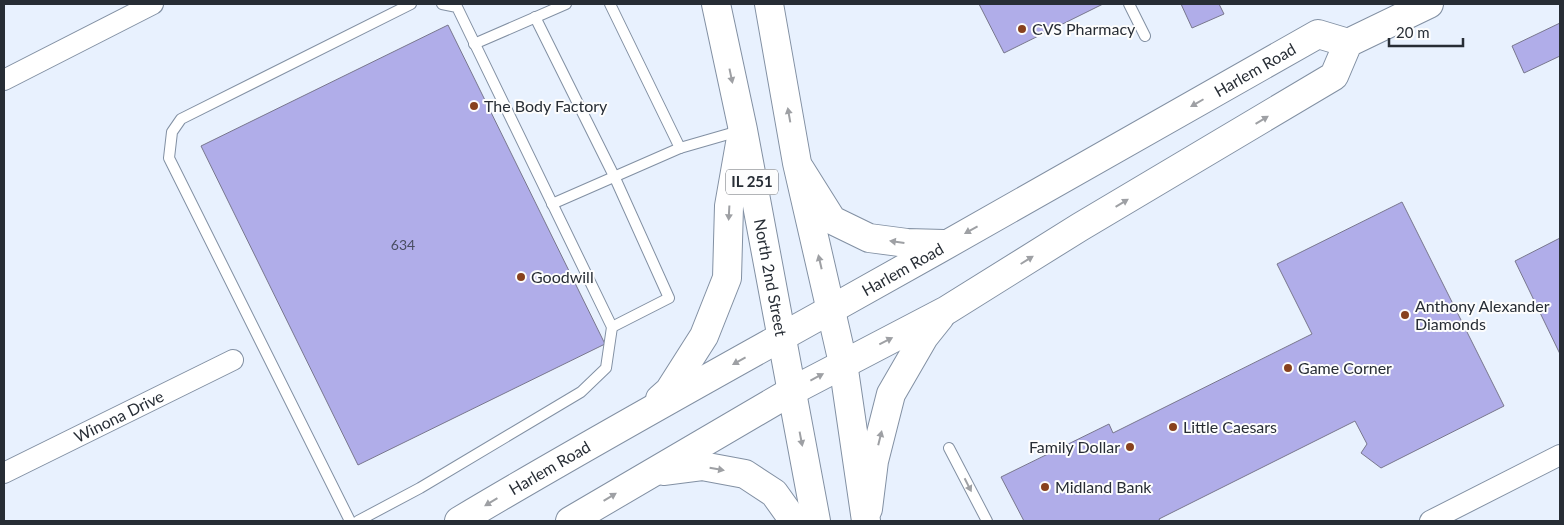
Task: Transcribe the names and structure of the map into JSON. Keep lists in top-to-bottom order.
{
  "streets": {
    "main road": ["Harlem Road", "IL 251", "North 2nd Street"],
    "street": ["Winona Drive"]
  },
  "crossings": [
    ["Harlem Road", "IL 251"],
    ["Harlem Road", "North 2nd Street"]
  ],
  "places": [
    "CVS Pharmacy",
    "The Body Factory",
    "Goodwill",
    "Anthony Alexander Diamonds",
    "Game Corner",
    "Little Caesars",
    "Family Dollar",
    "Midland Bank"
  ],
  "house_numbers": ["634"],
  "scale_bar": "20 m"
}
